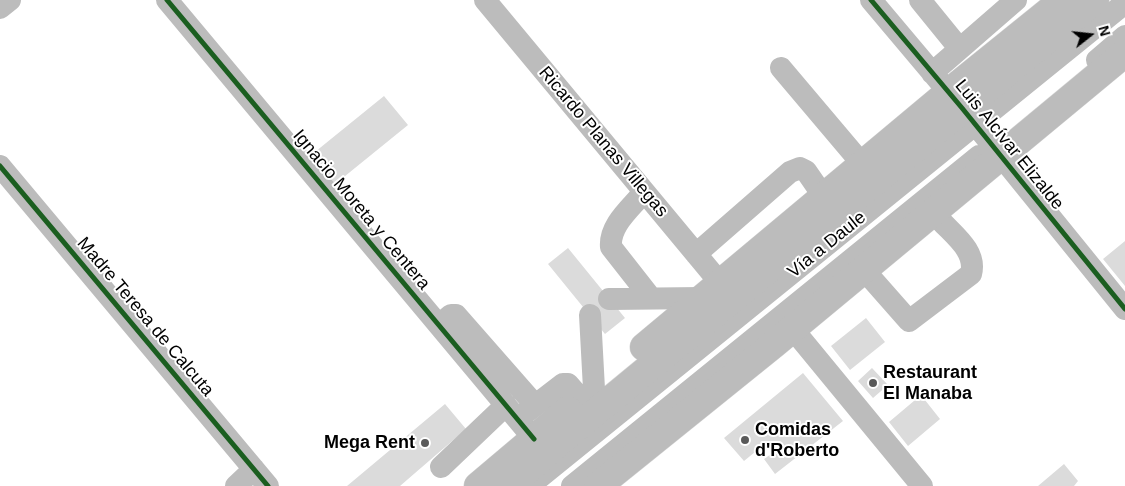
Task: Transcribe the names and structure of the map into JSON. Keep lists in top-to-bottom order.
{
  "streets": {
    "main road": ["Vía a Daule"],
    "street": [
      "Ricardo Planas Villegas",
      "Luis Alcívar Elizalde",
      "Ignacio Moreta y Centera",
      "Madre Teresa de Calcuta"
    ]
  },
  "crossings": [
    ["Ricardo Planas Villegas", "Vía a Daule"],
    ["Luis Alcívar Elizalde", "Vía a Daule"],
    ["Ignacio Moreta y Centera", "Vía a Daule"]
  ],
  "places": ["Restaurant El Manaba", "Comidas d'Roberto", "Mega Rent"],
  "north": "right"
}
